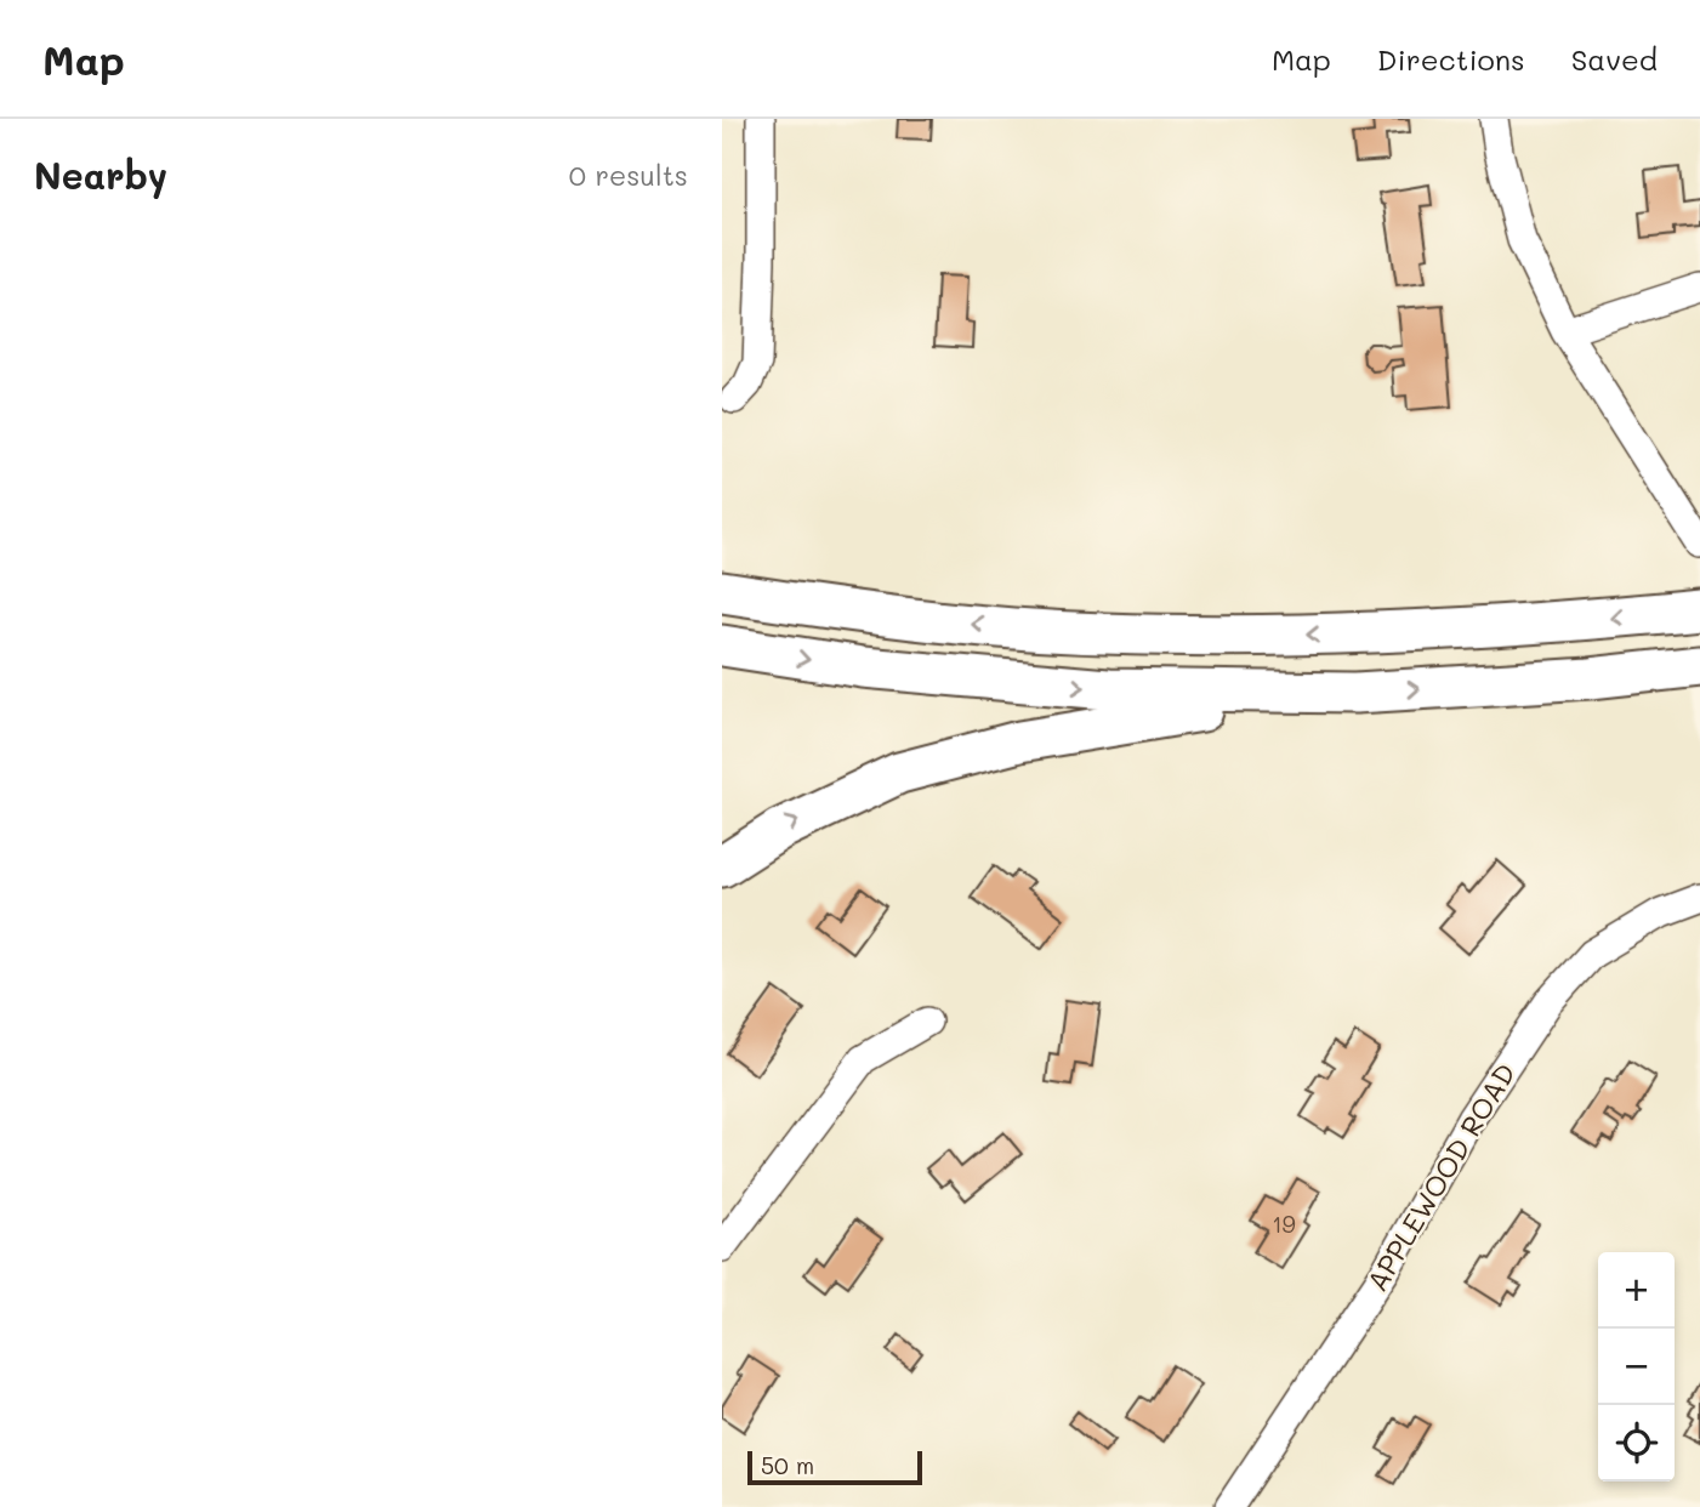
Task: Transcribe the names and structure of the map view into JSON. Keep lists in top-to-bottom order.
{
  "streets": {
    "street": ["APPLEWOOD ROAD"]
  },
  "house_numbers": ["19"],
  "scale_bar": "50 m",
  "page": {
    "header": "Map",
    "nav": ["Map", "Directions", "Saved"],
    "heading": ["Nearby", "0 results"],
    "map_buttons": ["+", "−"],
    "scale": "50 m"
  }
}
